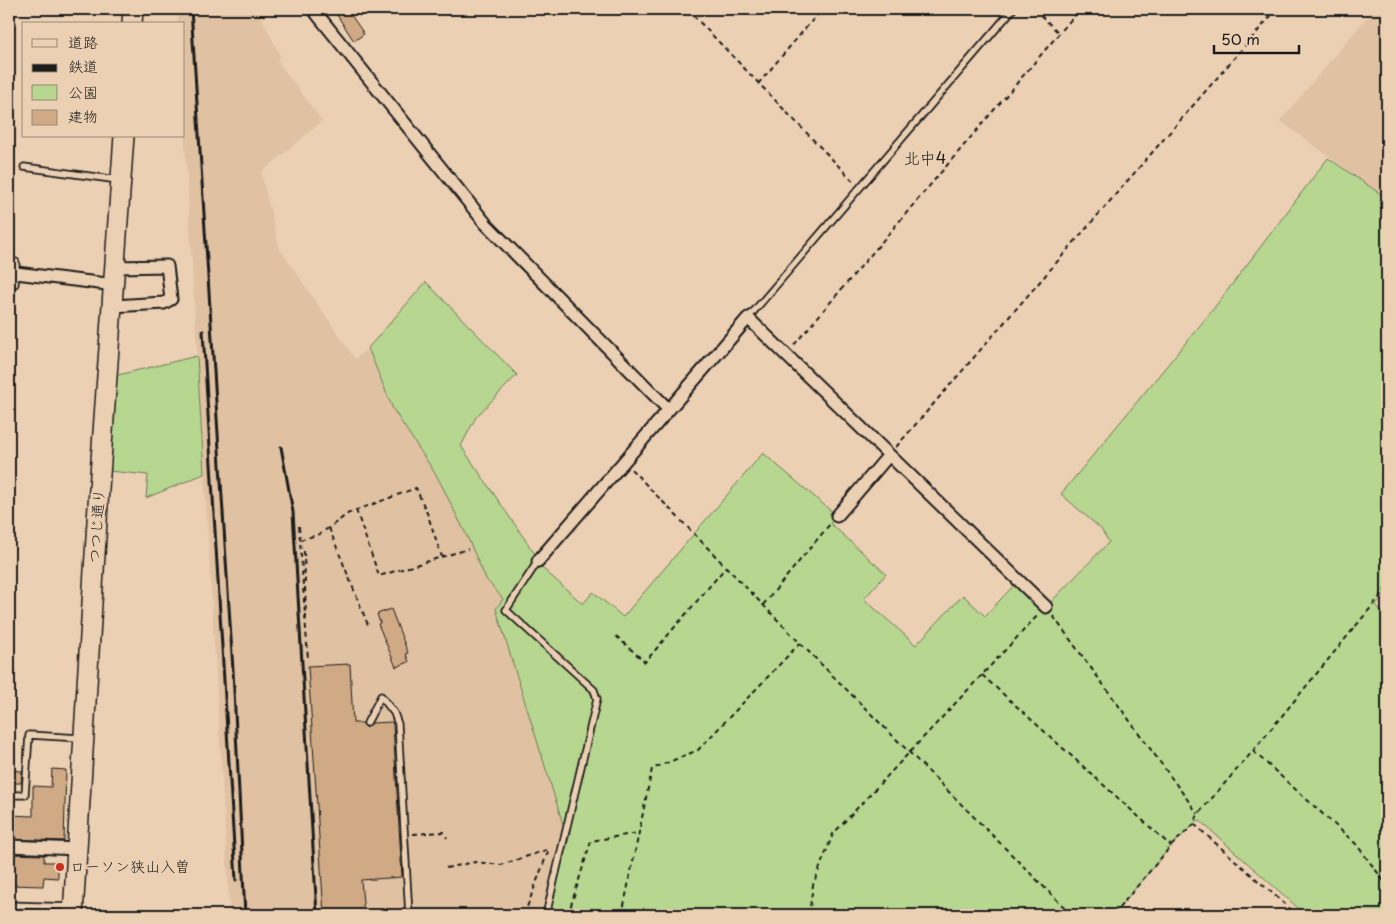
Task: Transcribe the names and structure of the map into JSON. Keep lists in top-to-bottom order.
{
  "streets": {
    "main road": ["つつじ通り"]
  },
  "districts": ["北中4"],
  "places": ["ローソン狭山入曽"],
  "legend": [
    "道路",
    "鉄道",
    "公園",
    "建物"
  ],
  "scale_bar": "50 m"
}
